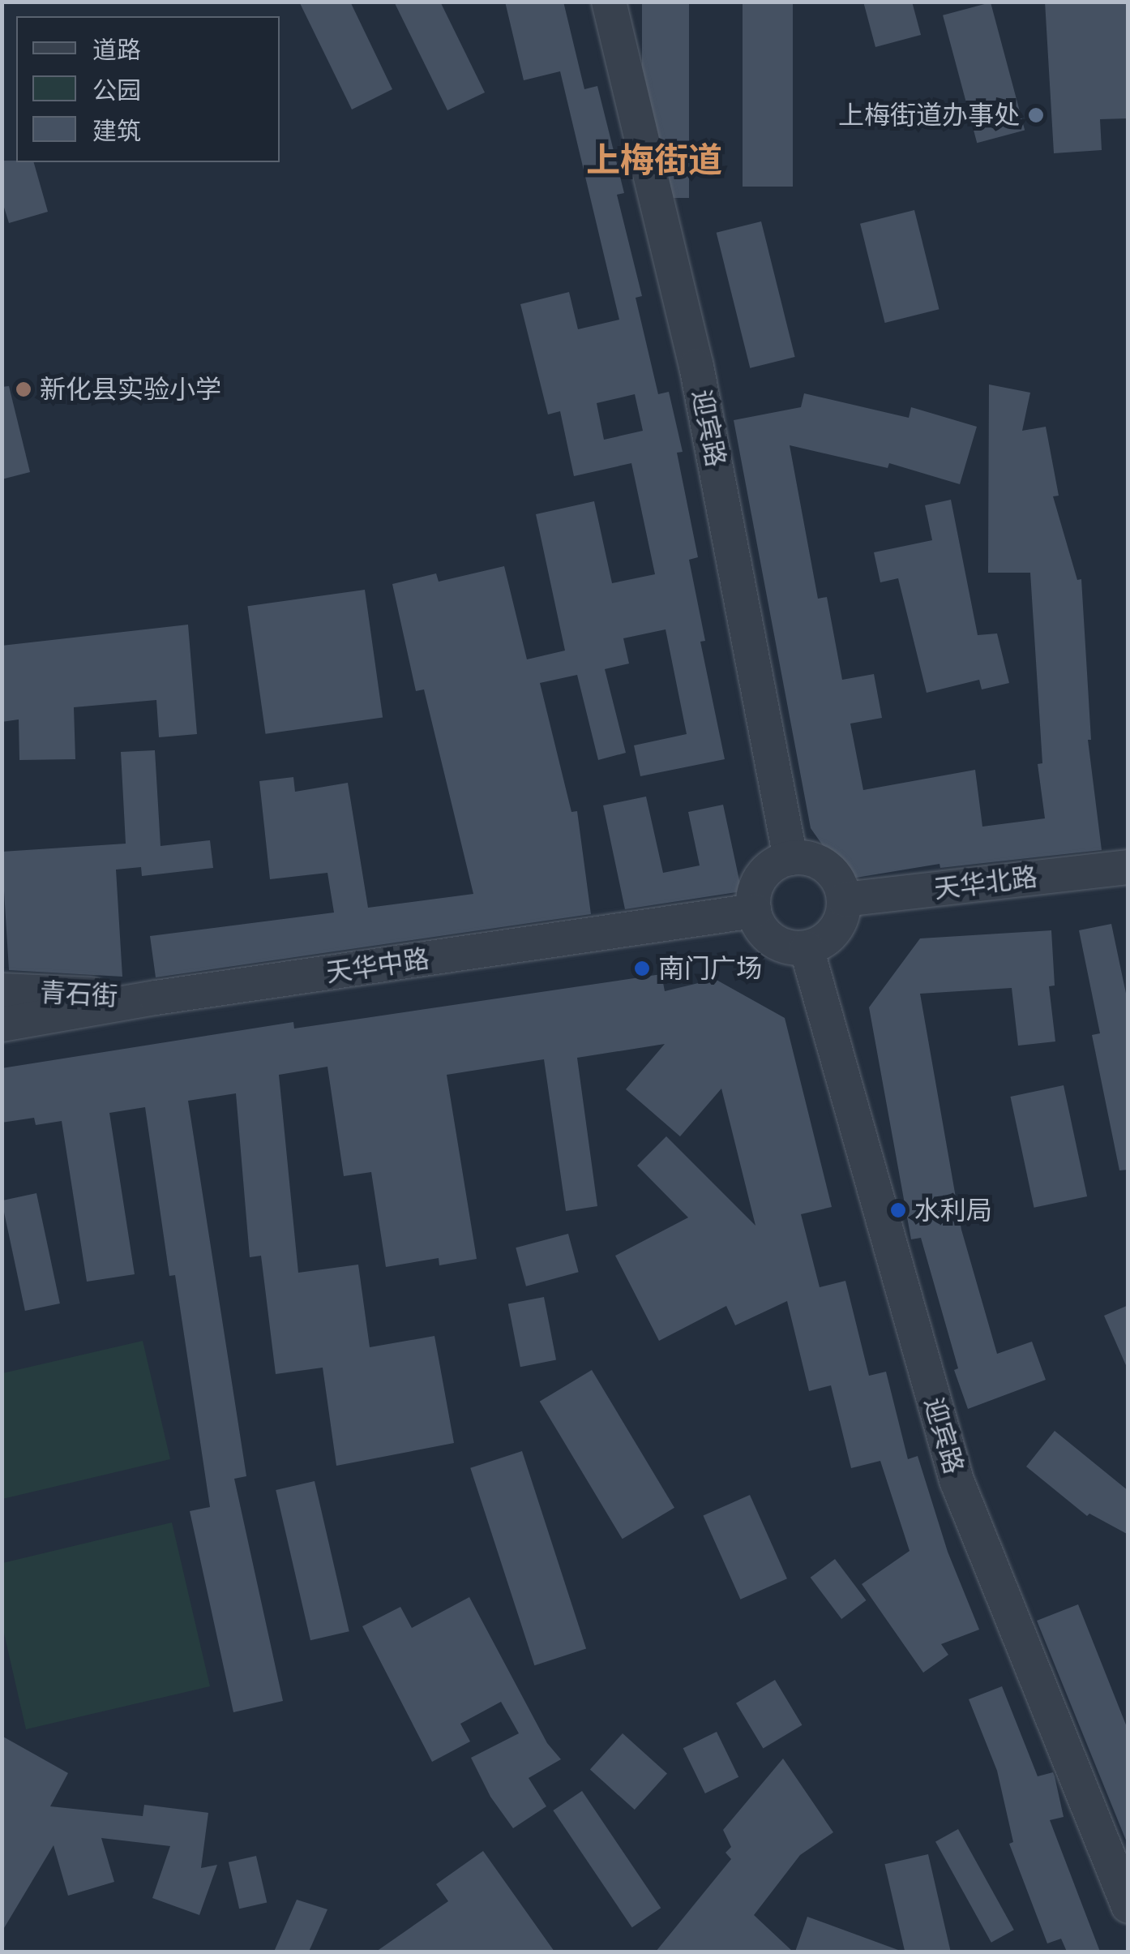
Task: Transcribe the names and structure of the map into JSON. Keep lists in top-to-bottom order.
{
  "streets": {
    "street": [
      "迎宾路",
      "天华北路",
      "天华中路",
      "青石街"
    ]
  },
  "crossings": [
    ["迎宾路", "天华北路"],
    ["迎宾路", "天华中路"],
    ["天华北路", "天华中路"],
    ["天华中路", "青石街"]
  ],
  "districts": ["上梅街道"],
  "places": [
    "上梅街道办事处",
    "新化县实验小学",
    "南门广场",
    "水利局"
  ],
  "legend": ["道路", "公园", "建筑"]
}
